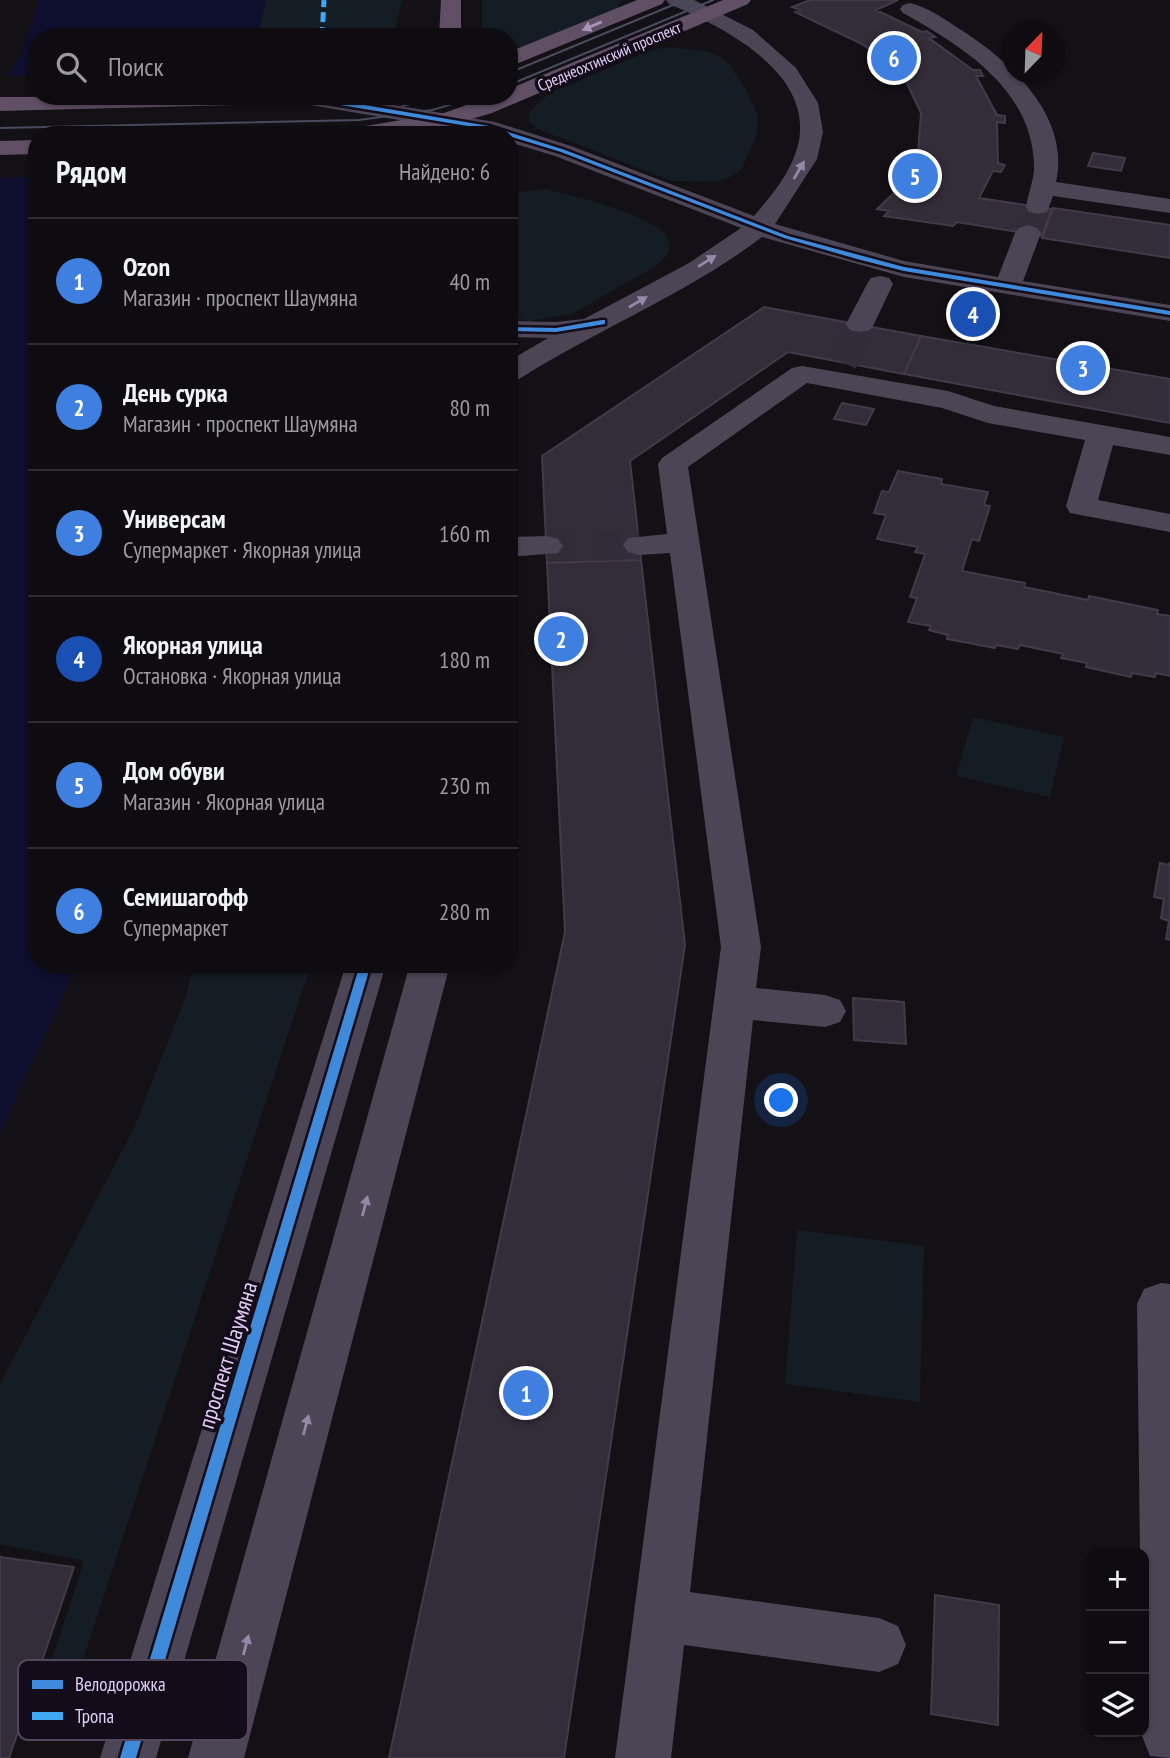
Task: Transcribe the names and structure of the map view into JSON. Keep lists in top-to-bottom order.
{
  "streets": {
    "main road": ["Среднеохтинский проспект"],
    "street": ["проспект Шаумяна"]
  },
  "legend": ["Велодорожка", "Тропа"],
  "north": "top right",
  "page": {
    "search": "Поиск",
    "pins": [
      "6",
      "5",
      "4",
      "3",
      "2",
      "1"
    ],
    "heading": ["Рядом", "Найдено: 6"],
    "list": [
      {
        "mark": "1",
        "name": "Ozon",
        "note": "Магазин · проспект Шаумяна",
        "value": "40 m"
      },
      {
        "mark": "2",
        "name": "День сурка",
        "note": "Магазин · проспект Шаумяна",
        "value": "80 m"
      },
      {
        "mark": "3",
        "name": "Универсам",
        "note": "Супермаркет · Якорная улица",
        "value": "160 m"
      },
      {
        "mark": "4",
        "name": "Якорная улица",
        "note": "Остановка · Якорная улица",
        "value": "180 m"
      },
      {
        "mark": "5",
        "name": "Дом обуви",
        "note": "Магазин · Якорная улица",
        "value": "230 m"
      },
      {
        "mark": "6",
        "name": "Семишагофф",
        "note": "Супермаркет",
        "value": "280 m"
      }
    ],
    "map_buttons": ["+", "−"]
  }
}
